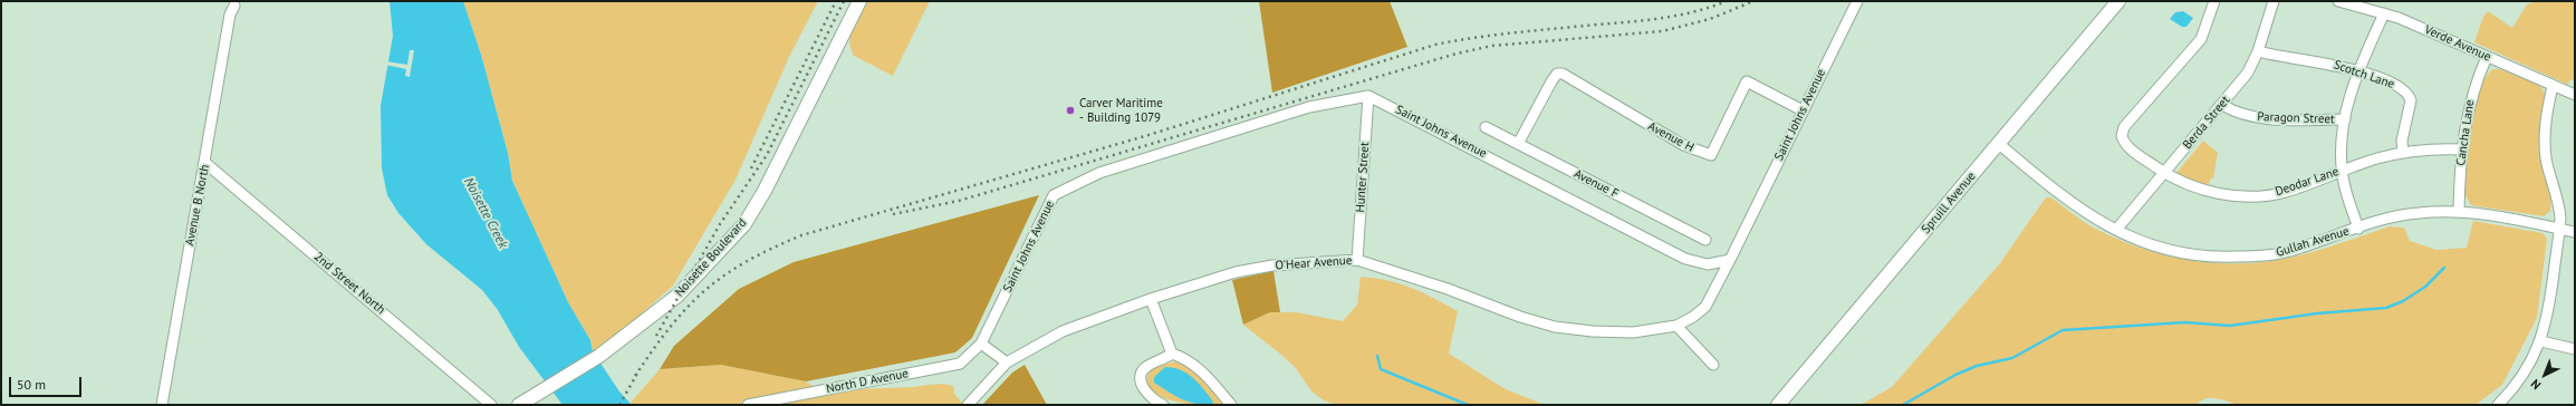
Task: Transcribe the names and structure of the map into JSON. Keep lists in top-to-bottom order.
{
  "streets": {
    "street": [
      "Verde Avenue",
      "Scotch Lane",
      "Saint Johns Avenue",
      "Paragon Street",
      "Berda Street",
      "Cancha Lane",
      "Avenue H",
      "Hunter Street",
      "Deodar Lane",
      "Avenue F",
      "Spruill Avenue",
      "Avenue B North",
      "Gullah Avenue",
      "Noisette Boulevard",
      "O'Hear Avenue",
      "2nd Street North",
      "North D Avenue"
    ]
  },
  "crossings": [
    ["Verde Avenue", "Cancha Lane"],
    ["Scotch Lane", "Berda Street"],
    ["Scotch Lane", "Deodar Lane"],
    ["Saint Johns Avenue", "Avenue H"],
    ["Saint Johns Avenue", "Hunter Street"],
    ["Saint Johns Avenue", "O'Hear Avenue"],
    ["Saint Johns Avenue", "North D Avenue"],
    ["Paragon Street", "Berda Street"],
    ["Berda Street", "Deodar Lane"],
    ["Berda Street", "Gullah Avenue"],
    ["Cancha Lane", "Deodar Lane"],
    ["Cancha Lane", "Gullah Avenue"],
    ["Avenue H", "Avenue F"],
    ["Hunter Street", "O'Hear Avenue"],
    ["Spruill Avenue", "Gullah Avenue"],
    ["Avenue B North", "2nd Street North"]
  ],
  "water": ["Noisette Creek"],
  "places": ["Carver Maritime - Building 1079"],
  "scale_bar": "50 m",
  "north": "bottom left"
}
